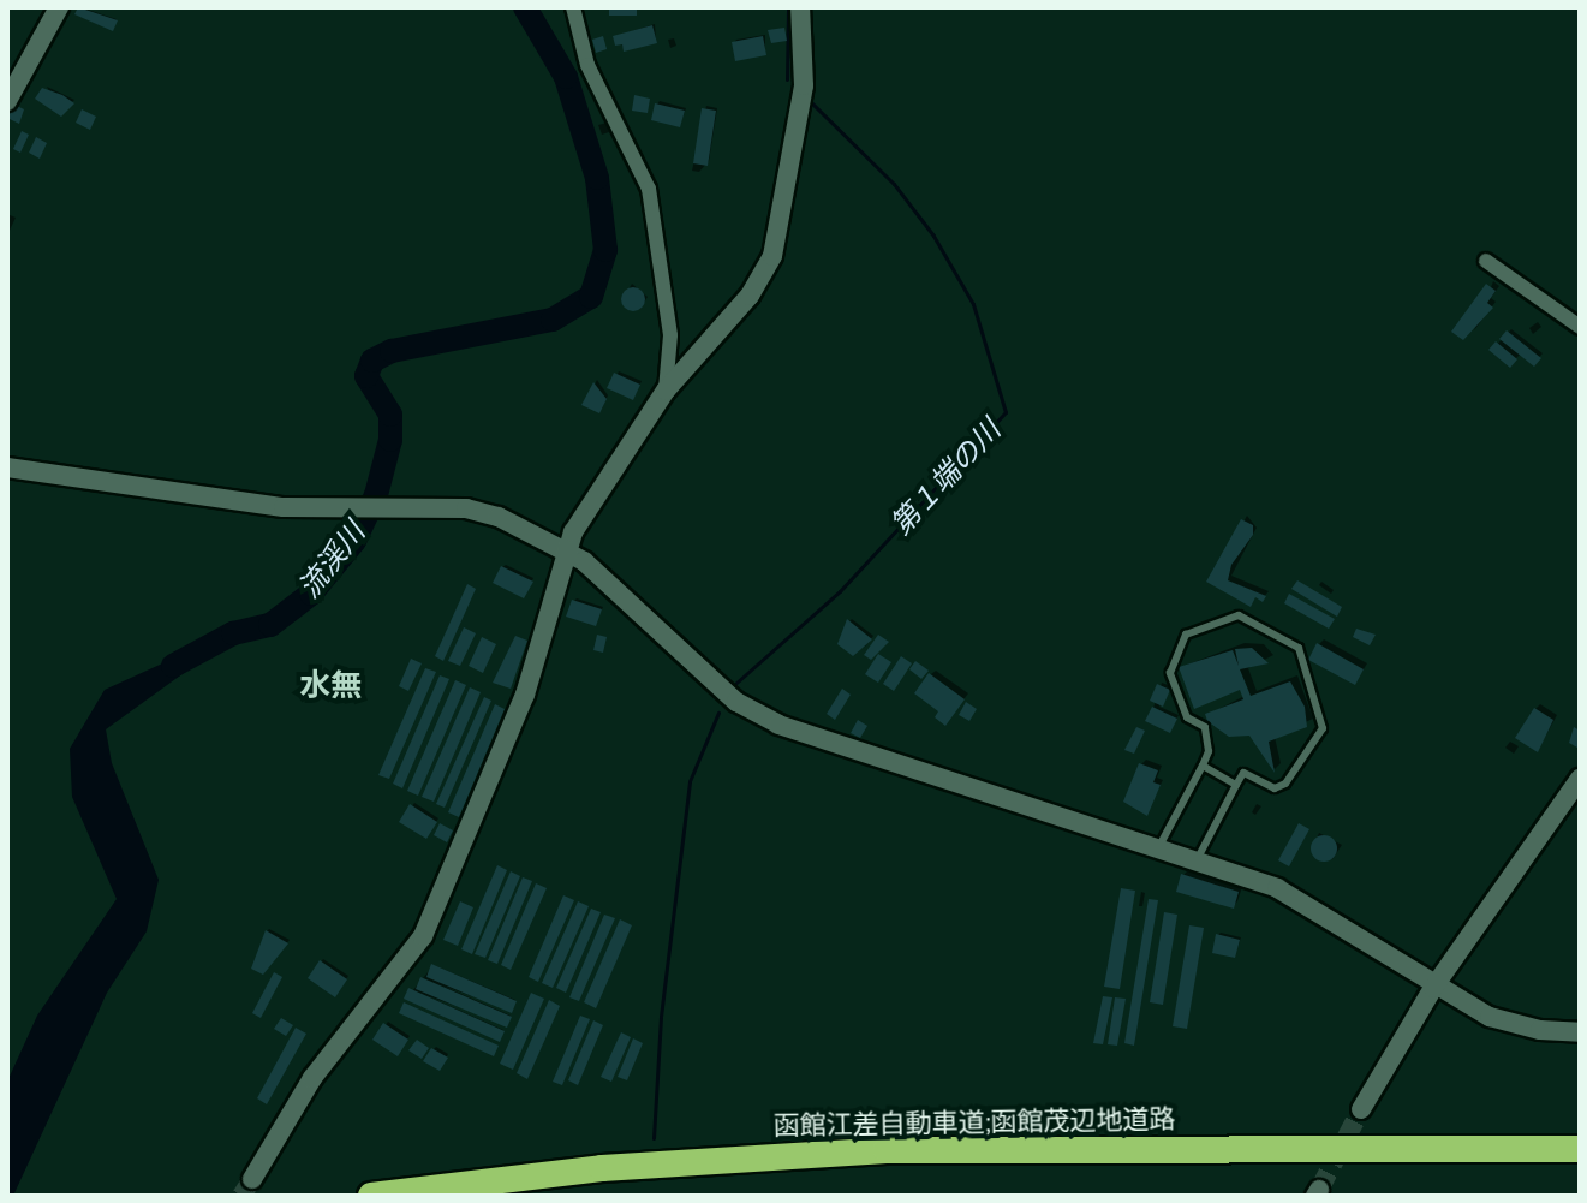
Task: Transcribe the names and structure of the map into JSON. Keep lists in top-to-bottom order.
{
  "streets": {
    "highway": ["函館江差自動車道;函館茂辺地道路"]
  },
  "districts": ["水無"],
  "water": ["第１端の川", "流渓川"]
}
